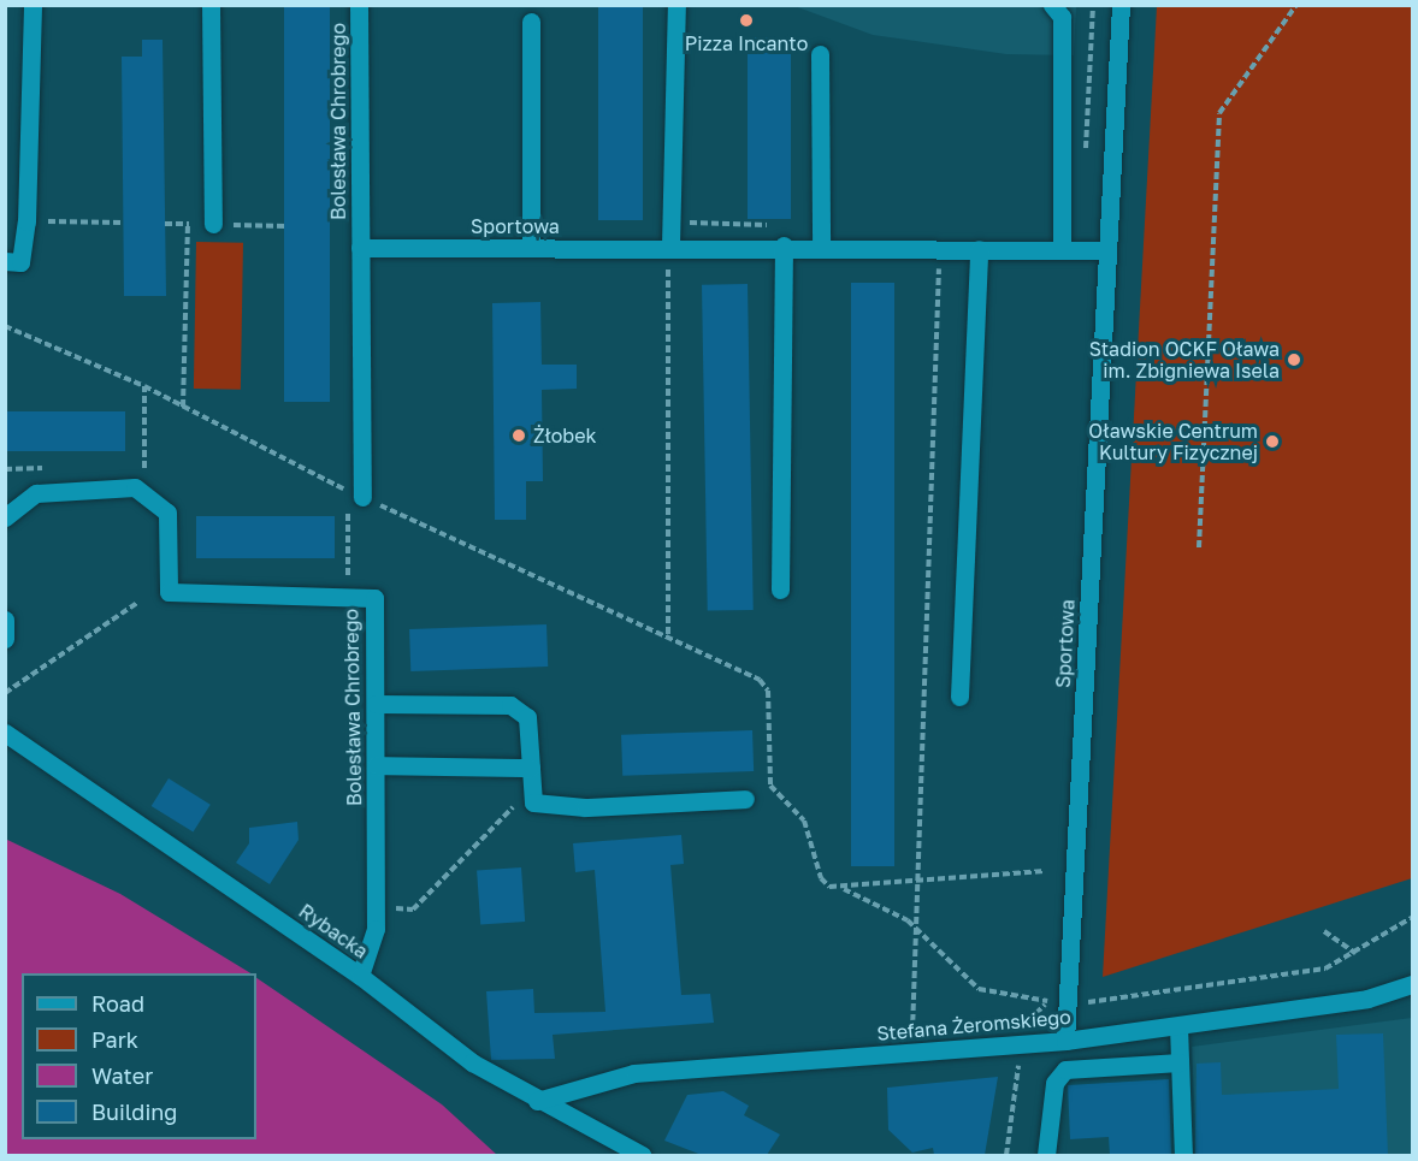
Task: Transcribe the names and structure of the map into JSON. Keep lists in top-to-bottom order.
{
  "streets": {
    "street": [
      "Bolesława Chrobrego",
      "Sportowa",
      "Rybacka",
      "Stefana Żeromskiego"
    ]
  },
  "crossings": [
    ["Bolesława Chrobrego", "Sportowa"],
    ["Bolesława Chrobrego", "Rybacka"],
    ["Sportowa", "Stefana Żeromskiego"],
    ["Rybacka", "Stefana Żeromskiego"]
  ],
  "places": [
    "Pizza Incanto",
    "Stadion OCKF Oława im. Zbigniewa Isela",
    "Żłobek",
    "Oławskie Centrum Kultury Fizycznej"
  ],
  "legend": [
    "Road",
    "Park",
    "Water",
    "Building"
  ]
}
